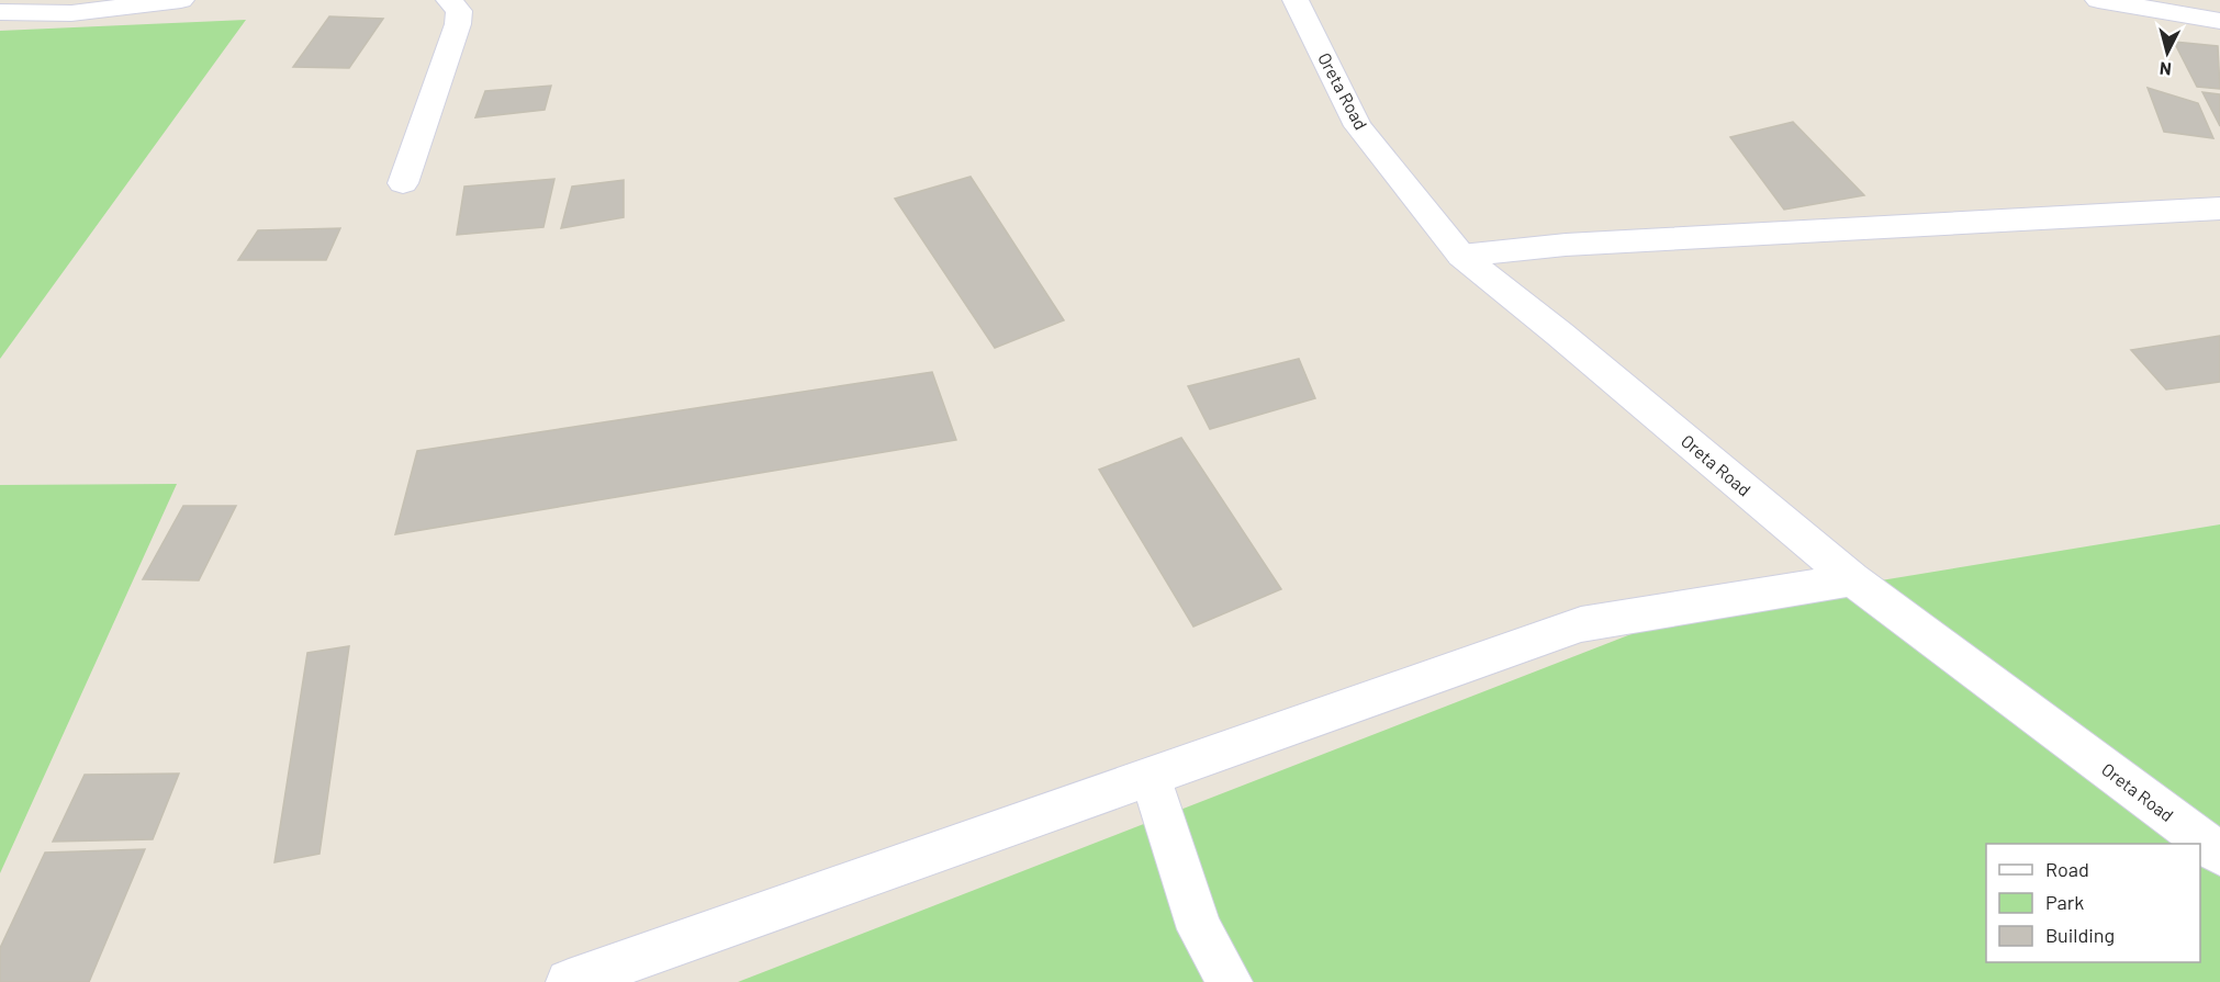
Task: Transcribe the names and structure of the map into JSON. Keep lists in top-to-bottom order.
{
  "streets": {
    "street": ["Oreta Road"]
  },
  "legend": ["Road", "Park", "Building"],
  "north": "bottom"
}
